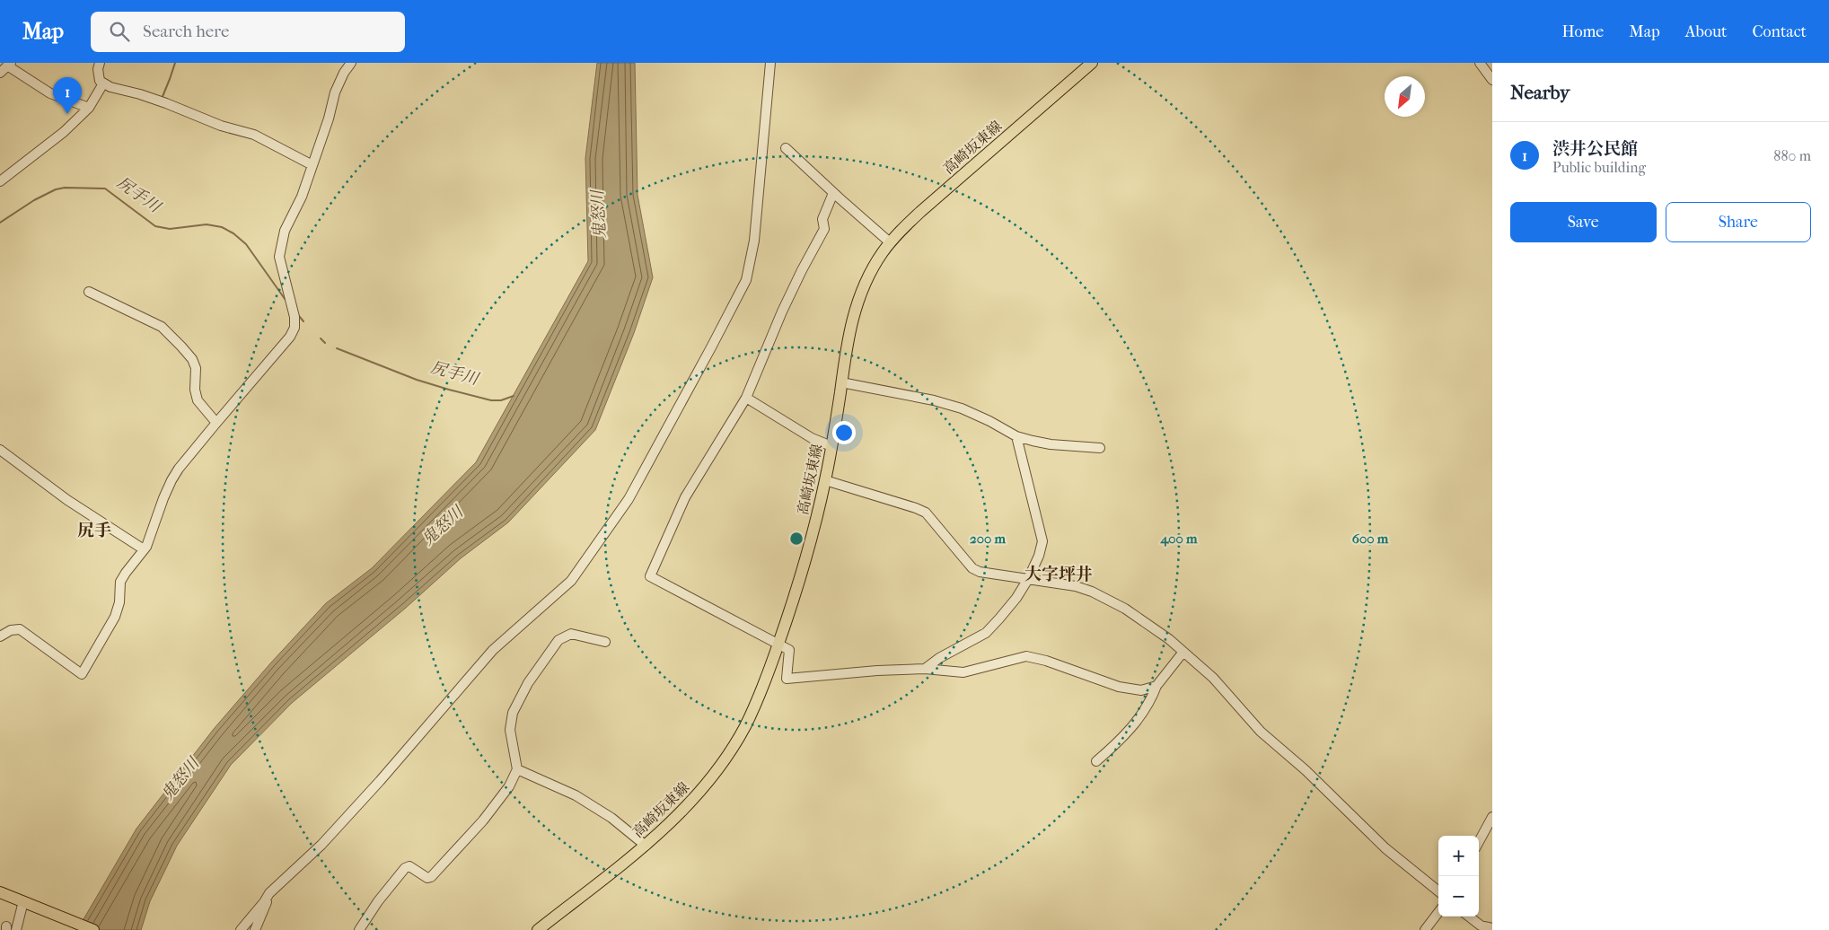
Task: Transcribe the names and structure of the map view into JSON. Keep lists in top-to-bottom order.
{
  "streets": {
    "main road": ["高崎坂東線"]
  },
  "districts": ["尻手", "大字坪井"],
  "water": ["尻手川", "鬼怒川"],
  "north": "bottom left",
  "page": {
    "header": "Map",
    "search": "Search here",
    "nav": [
      "Home",
      "Map",
      "About",
      "Contact"
    ],
    "heading": "Nearby",
    "pins": "1",
    "list": [
      {
        "mark": "1",
        "name": "渋井公民館",
        "note": "Public building",
        "value": "880 m"
      }
    ],
    "buttons": ["Save", "Share"],
    "map_buttons": ["+", "−"]
  },
  "rings": ["200 m", "400 m", "600 m"]
}
